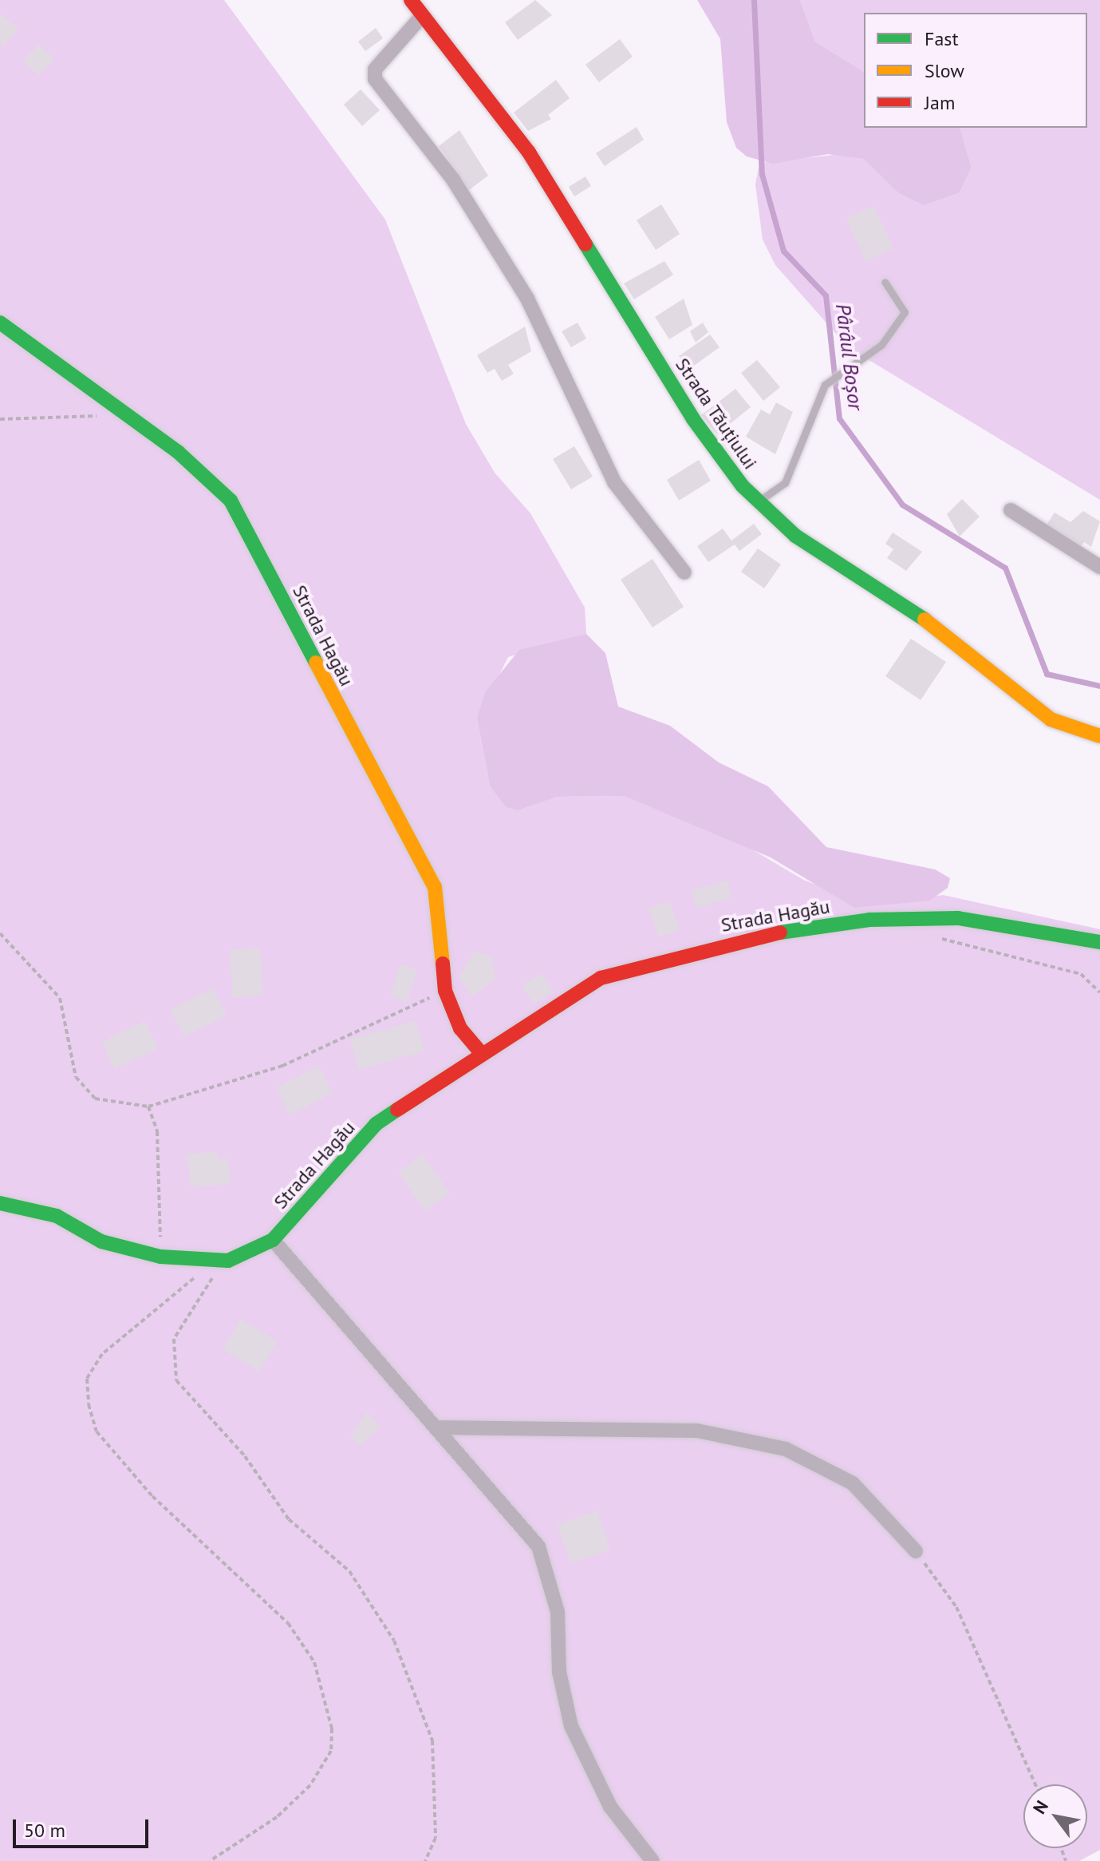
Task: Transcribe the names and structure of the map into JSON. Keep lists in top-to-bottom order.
{
  "streets": {
    "street": ["Strada Tăuțiului", "Strada Hagău"]
  },
  "water": ["Pârâul Boșor"],
  "legend": ["Fast", "Slow", "Jam"],
  "scale_bar": "50 m",
  "north": "top left"
}
